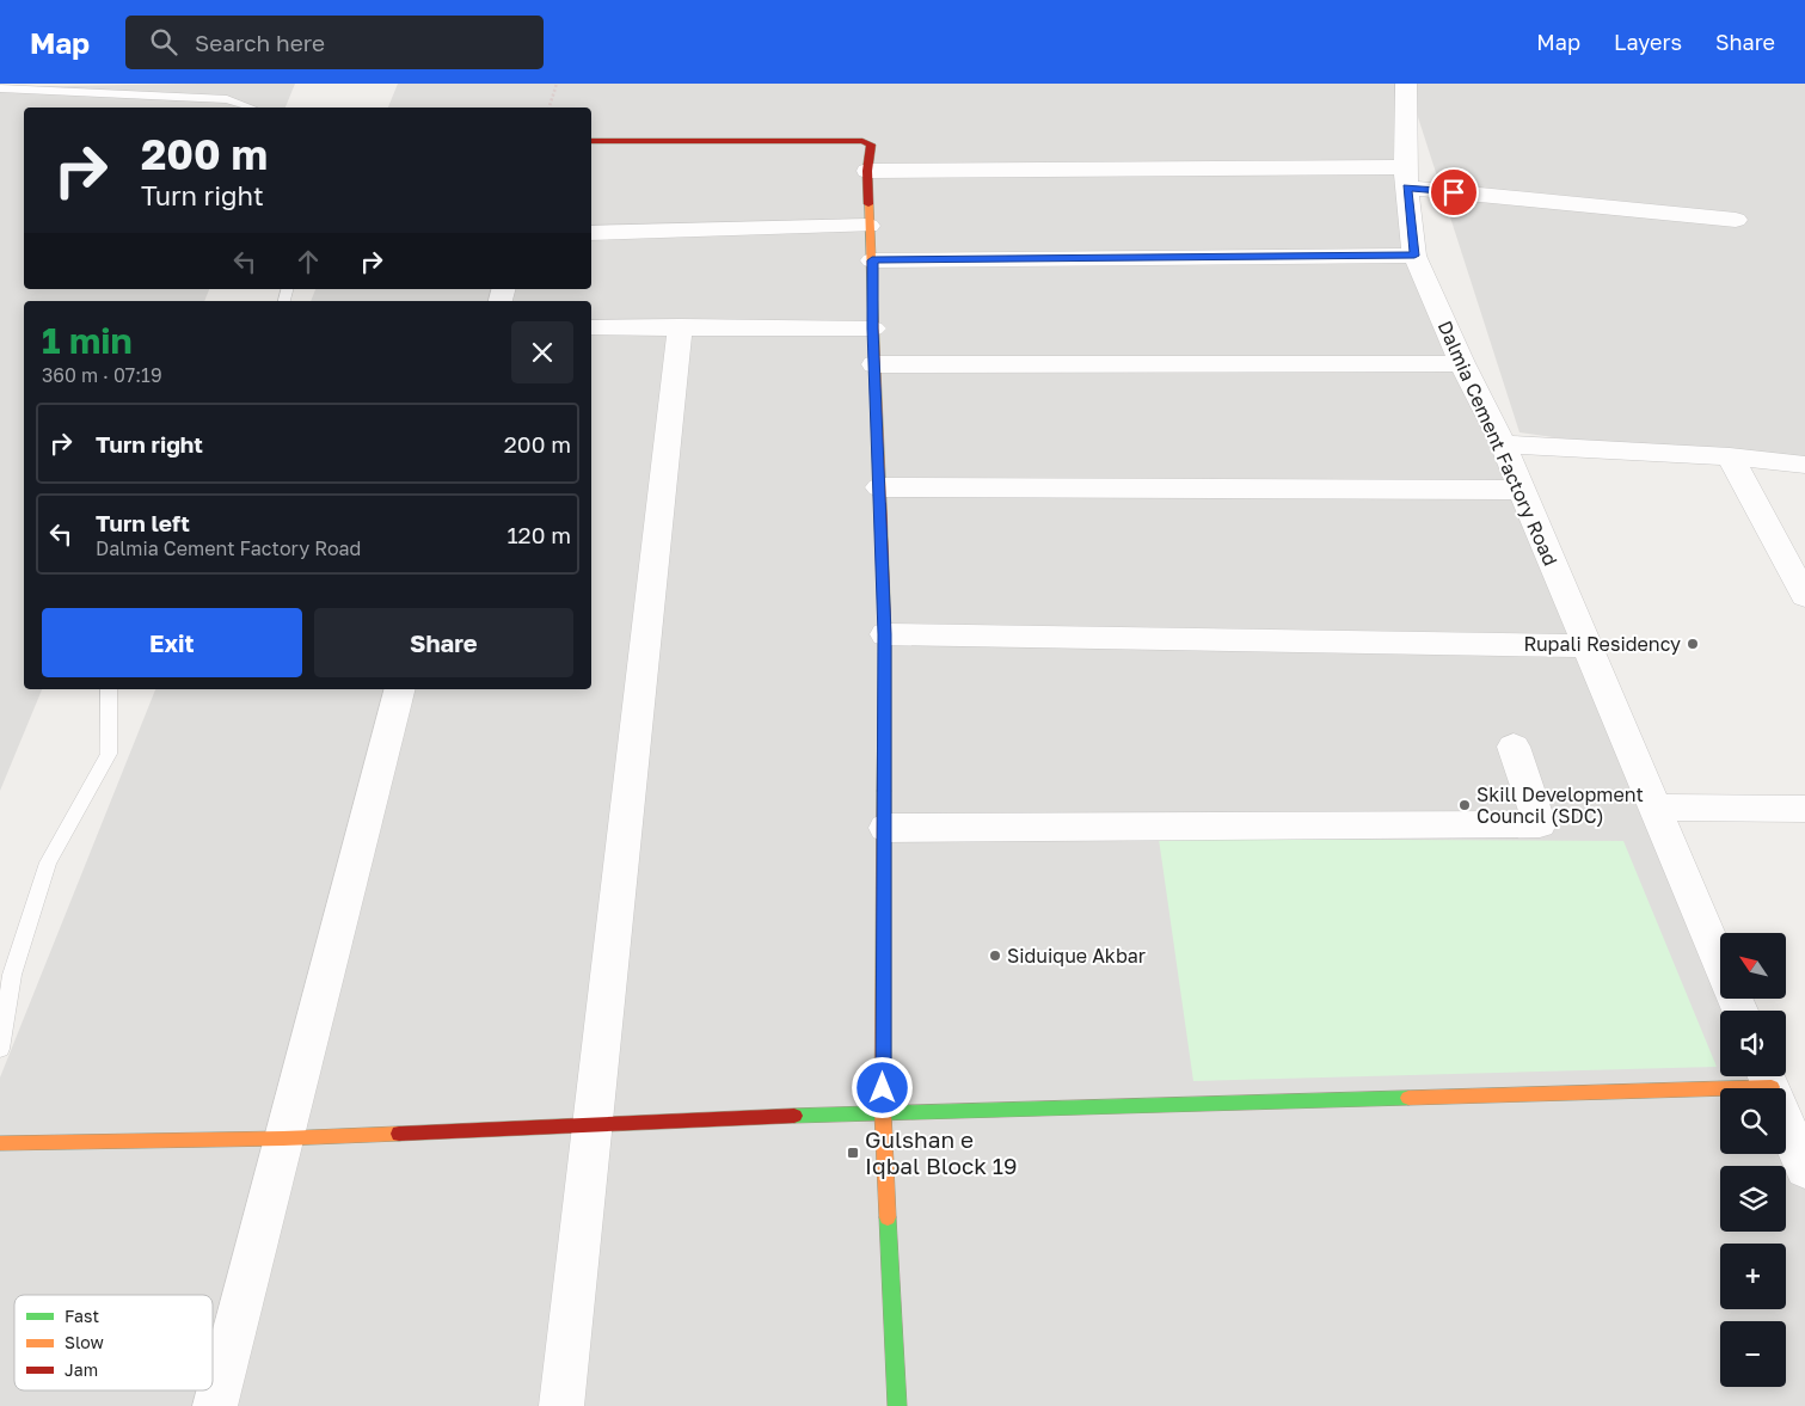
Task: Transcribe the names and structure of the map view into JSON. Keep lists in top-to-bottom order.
{
  "streets": {
    "street": ["Dalmia Cement Factory Road"]
  },
  "places": {
    "other": ["Rupali Residency", "Skill Development Council (SDC)", "Siduique Akbar"],
    "transit": ["Gulshan e Iqbal Block 19"]
  },
  "legend": ["Fast", "Slow", "Jam"],
  "north": "top left",
  "page": {
    "header": "Map",
    "search": "Search here",
    "nav": ["Map", "Layers", "Share"],
    "turn": ["200 m", "Turn right"],
    "heading": ["1 min", "360 m · 07:19"],
    "list": [
      {
        "name": "Turn right",
        "value": "200 m"
      },
      {
        "name": "Turn left",
        "note": "Dalmia Cement Factory Road",
        "value": "120 m"
      }
    ],
    "buttons": ["Exit", "Share"],
    "map_buttons": ["+", "−"]
  }
}
